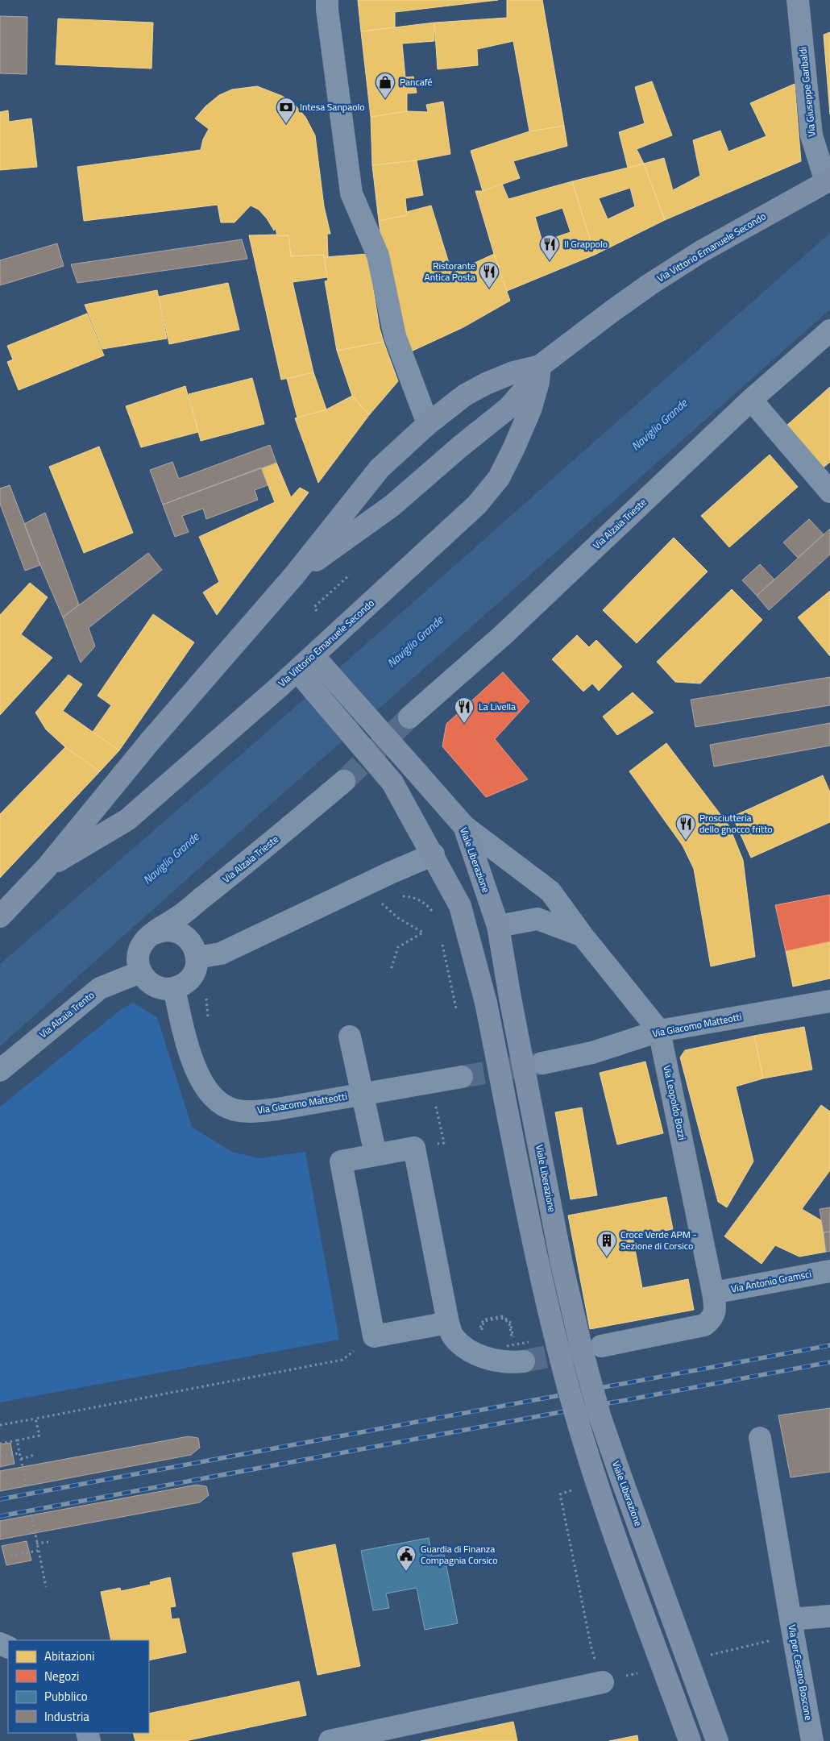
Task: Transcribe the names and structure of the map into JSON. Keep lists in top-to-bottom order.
{
  "streets": {
    "main road": ["Via Vittorio Emanuele Secondo", "Viale Liberazione"],
    "street": [
      "Via Giuseppe Garibaldi",
      "Via Alzaia Trieste",
      "Via Alzaia Trento",
      "Via Giacomo Matteotti",
      "Via Leopoldo Bozzi",
      "Via Antonio Gramsci",
      "Via per Cesano Boscone"
    ]
  },
  "crossings": [
    ["Via Giuseppe Garibaldi", "Via Vittorio Emanuele Secondo"],
    ["Via Vittorio Emanuele Secondo", "Viale Liberazione"],
    ["Via Alzaia Trieste", "Via Alzaia Trento"],
    ["Via Alzaia Trieste", "Via Giacomo Matteotti"],
    ["Viale Liberazione", "Via Leopoldo Bozzi"],
    ["Via Alzaia Trento", "Via Giacomo Matteotti"],
    ["Via Giacomo Matteotti", "Via Leopoldo Bozzi"],
    ["Via Leopoldo Bozzi", "Via Antonio Gramsci"]
  ],
  "water": ["Naviglio Grande"],
  "places": {
    "shop": ["Pancafé"],
    "bank": ["Intesa Sanpaolo"],
    "restaurant": [
      "Il Grappolo",
      "Ristorante Antica Posta",
      "La Livella",
      "Prosciutteria dello gnocco fritto"
    ],
    "building": ["Croce Verde APM - Sezione di Corsico"],
    "public building": ["Guardia di Finanza Compagnia Corsico"]
  },
  "legend": [
    "Abitazioni",
    "Negozi",
    "Pubblico",
    "Industria"
  ]
}
